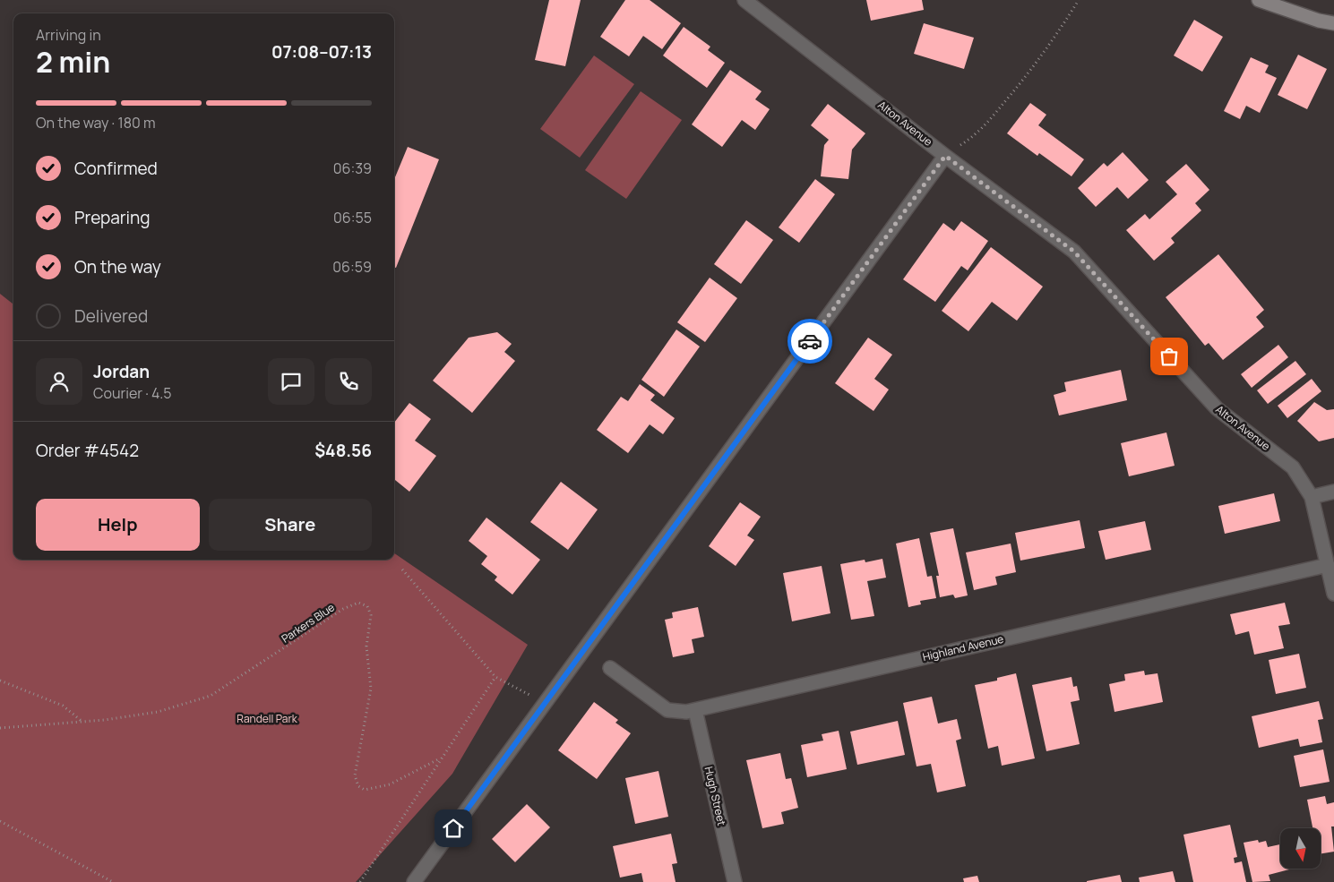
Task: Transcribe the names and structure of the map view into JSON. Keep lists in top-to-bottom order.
{
  "streets": {
    "street": ["Alton Avenue", "Highland Avenue", "Hugh Street"],
    "path": ["Parkers Blue"]
  },
  "crossings": [
    ["Highland Avenue", "Hugh Street"]
  ],
  "parks": ["Randell Park"],
  "north": "bottom",
  "page": {
    "heading": ["2 min", "Arriving in", "07:08–07:13"],
    "panel": [
      "Jordan",
      "Courier · 4.5",
      "Order #4542",
      "$48.56"
    ],
    "bar": "On the way · 180 m",
    "list": [
      ["Confirmed", "06:39"],
      ["Preparing", "06:55"],
      ["On the way", "06:59"],
      "Delivered"
    ],
    "buttons": ["Help", "Share"]
  }
}
